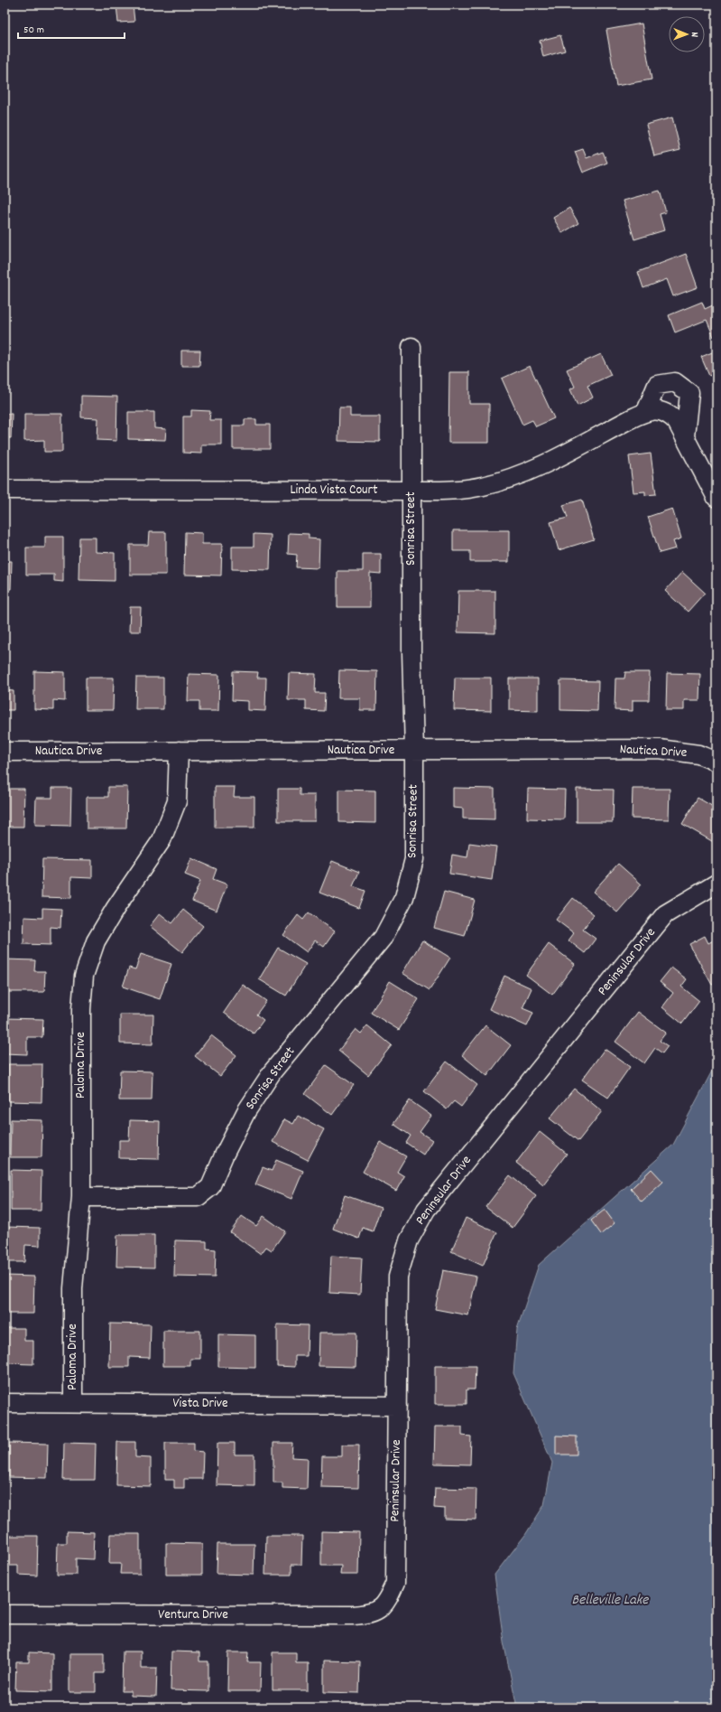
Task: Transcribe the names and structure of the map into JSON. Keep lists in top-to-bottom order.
{
  "streets": {
    "street": [
      "Linda Vista Court",
      "Sonrisa Street",
      "Nautica Drive",
      "Peninsular Drive",
      "Paloma Drive",
      "Vista Drive",
      "Ventura Drive"
    ]
  },
  "crossings": [
    ["Linda Vista Court", "Sonrisa Street"],
    ["Sonrisa Street", "Nautica Drive"],
    ["Sonrisa Street", "Paloma Drive"],
    ["Nautica Drive", "Paloma Drive"],
    ["Peninsular Drive", "Vista Drive"],
    ["Peninsular Drive", "Ventura Drive"],
    ["Paloma Drive", "Vista Drive"]
  ],
  "water": ["Belleville Lake"],
  "scale_bar": "50 m",
  "north": "right"
}
